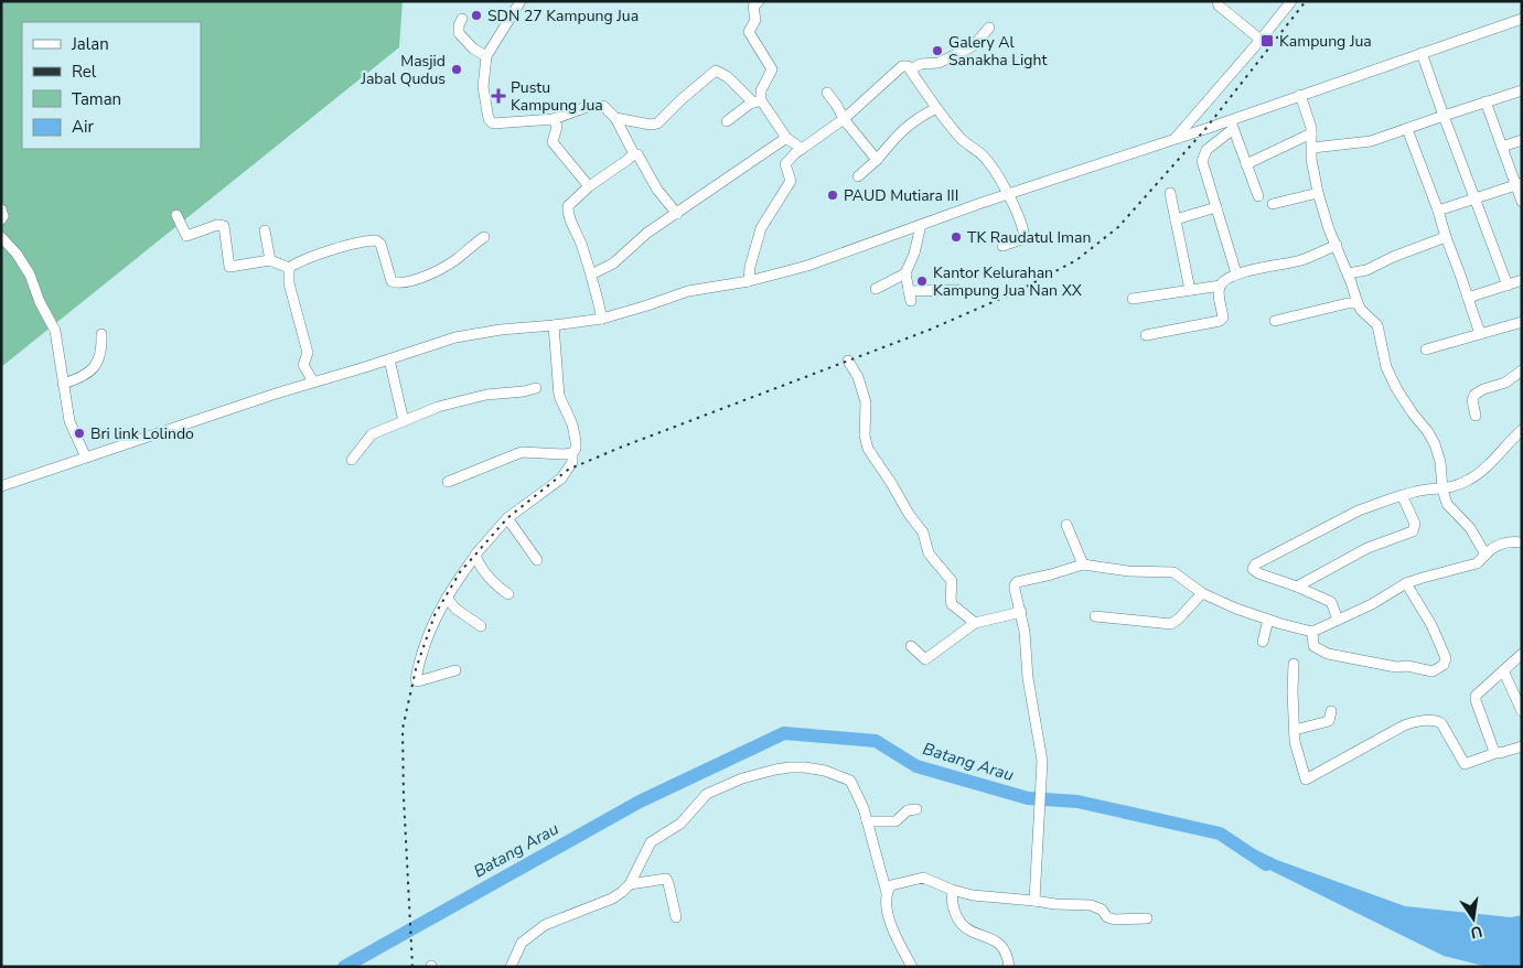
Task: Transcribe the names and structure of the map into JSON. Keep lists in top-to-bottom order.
{
  "water": ["Batang Arau"],
  "places": {
    "other": [
      "SDN 27 Kampung Jua",
      "Galery Al Sanakha Light",
      "Masjid Jabal Qudus",
      "PAUD Mutiara III",
      "TK Raudatul Iman",
      "Kantor Kelurahan Kampung Jua Nan XX",
      "Bri link Lolindo"
    ],
    "transit": ["Kampung Jua"],
    "health": ["Pustu Kampung Jua"]
  },
  "legend": [
    "Jalan",
    "Rel",
    "Taman",
    "Air"
  ],
  "north": "bottom"
}
